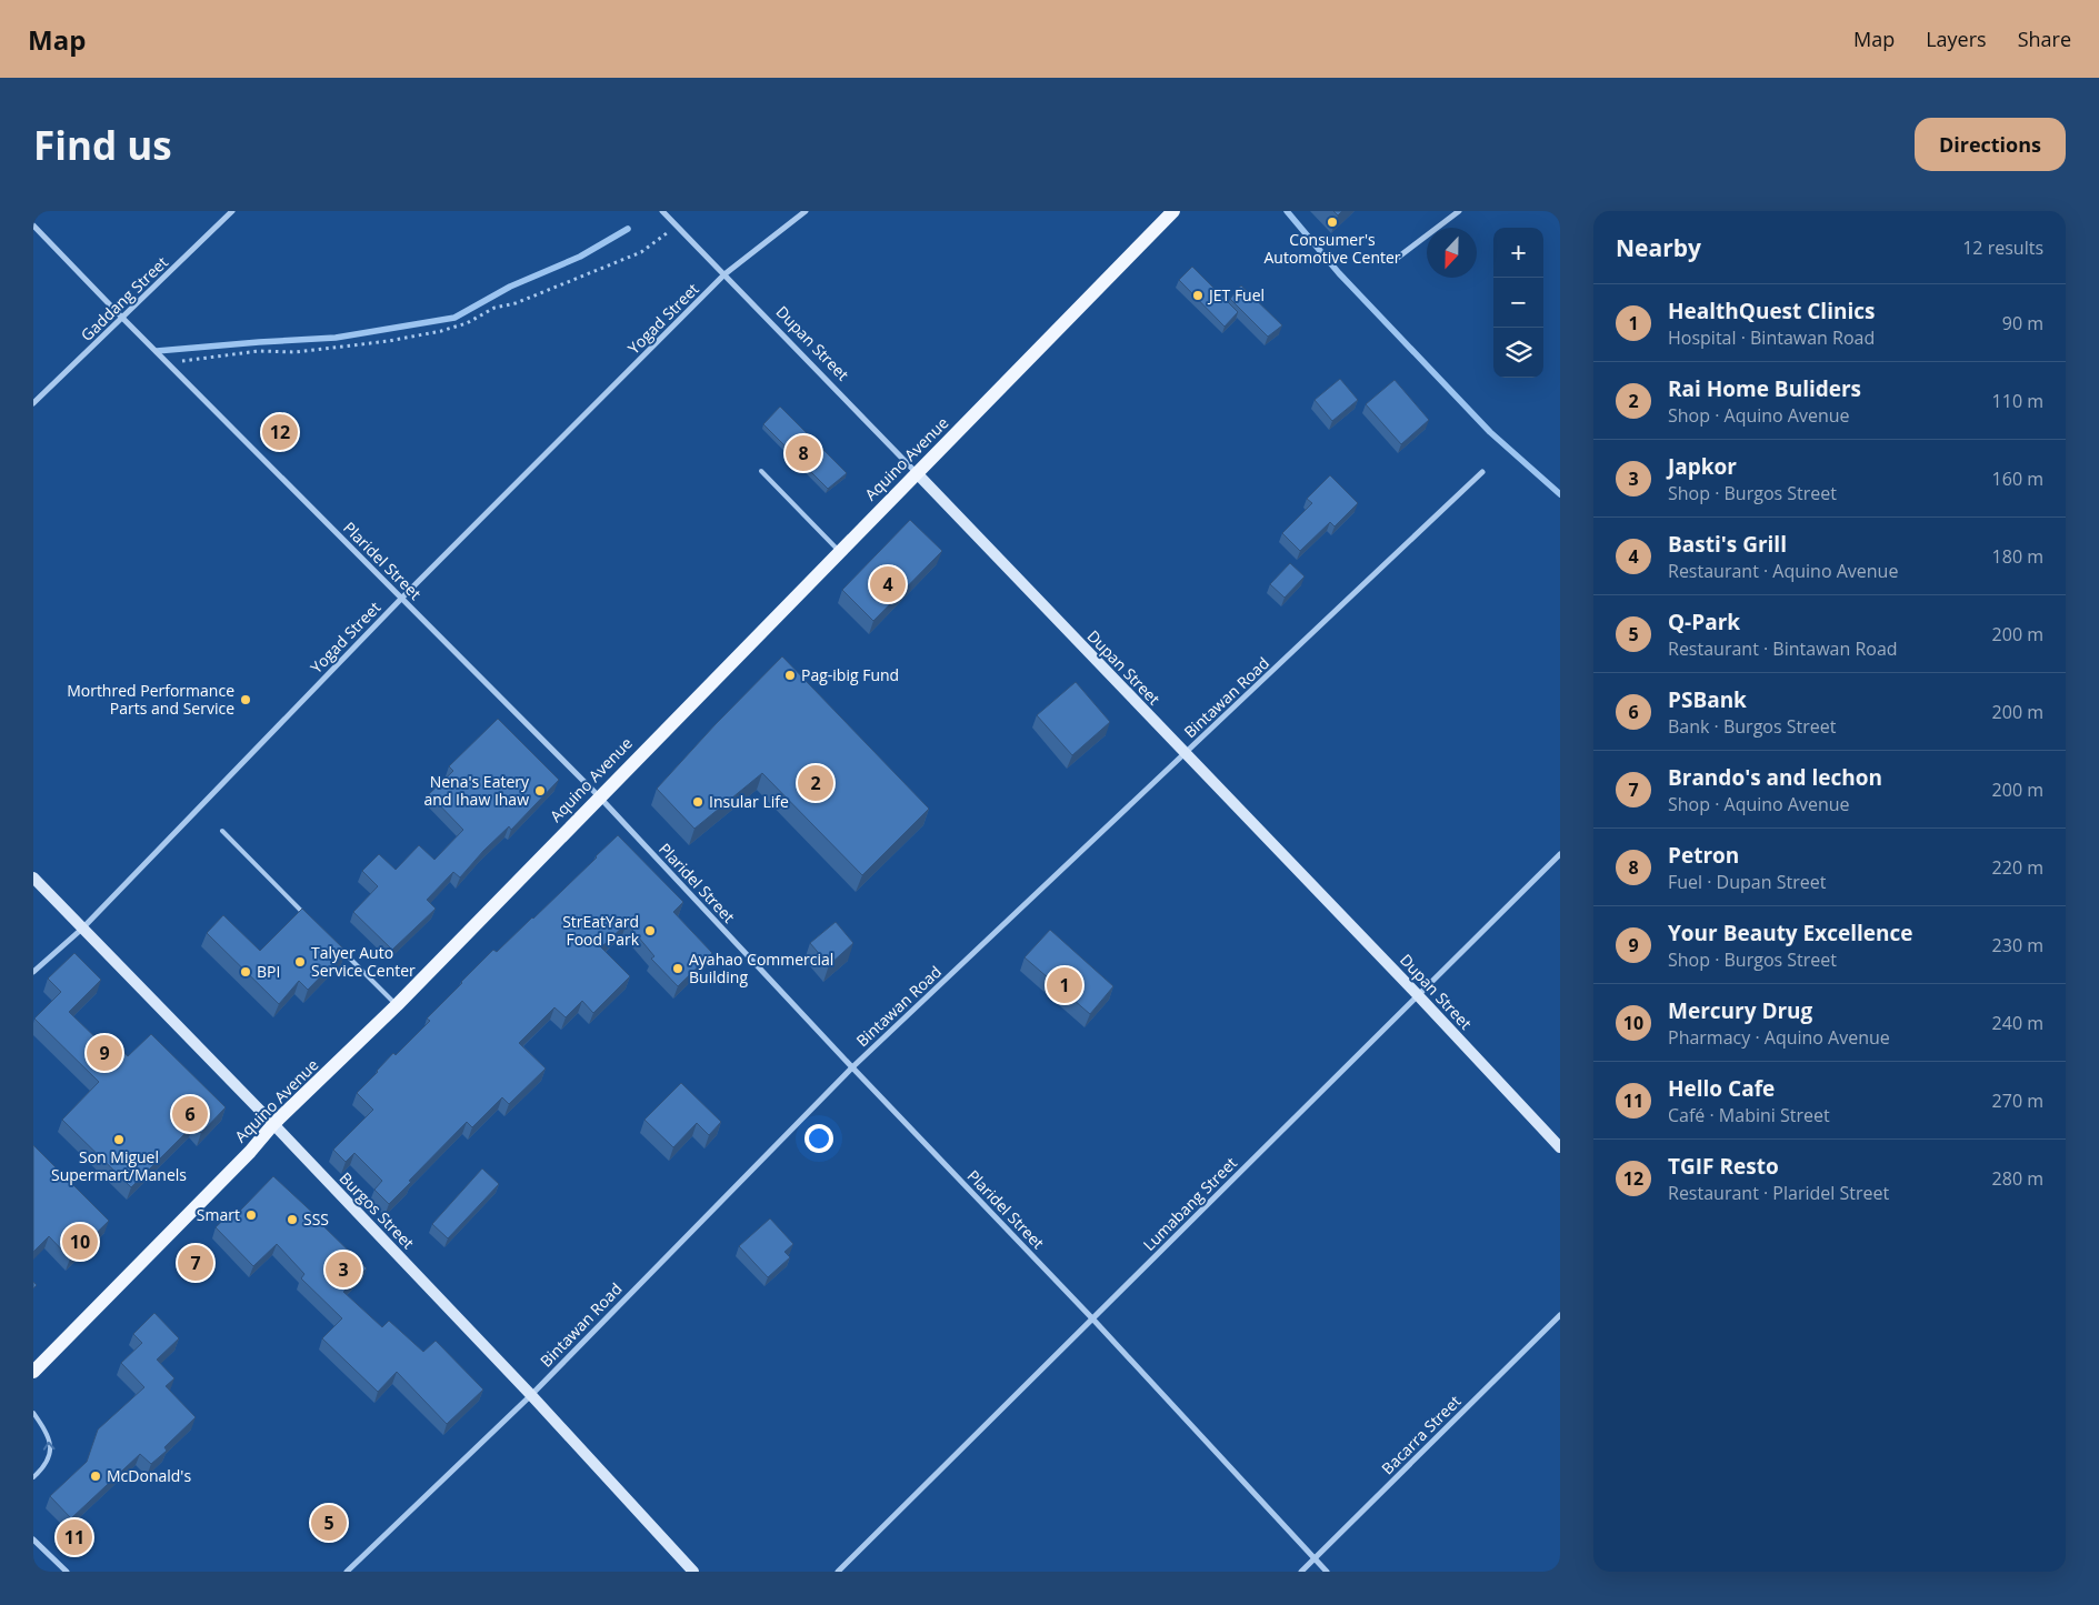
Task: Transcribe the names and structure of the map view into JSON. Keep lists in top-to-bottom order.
{
  "streets": {
    "main road": ["Aquino Avenue"],
    "street": [
      "Gaddang Street",
      "Yogad Street",
      "Dupan Street",
      "Plaridel Street",
      "Bintawan Road",
      "Lumabang Street",
      "Burgos Street",
      "Bacarra Street"
    ]
  },
  "crossings": [
    ["Gaddang Street", "Plaridel Street"],
    ["Yogad Street", "Dupan Street"],
    ["Yogad Street", "Plaridel Street"],
    ["Yogad Street", "Burgos Street"],
    ["Dupan Street", "Aquino Avenue"],
    ["Dupan Street", "Bintawan Road"],
    ["Dupan Street", "Lumabang Street"],
    ["Aquino Avenue", "Plaridel Street"],
    ["Aquino Avenue", "Burgos Street"],
    ["Plaridel Street", "Bintawan Road"],
    ["Plaridel Street", "Lumabang Street"],
    ["Plaridel Street", "Bacarra Street"],
    ["Bintawan Road", "Burgos Street"]
  ],
  "places": [
    "Consumer's Automotive Center",
    "JET Fuel",
    "Pag-ibig Fund",
    "Morthred Performance Parts and Service",
    "Nena's Eatery and Ihaw Ihaw",
    "Insular Life",
    "StrEatYard Food Park",
    "Talyer Auto Service Center",
    "Ayahao Commercial Building",
    "BPI",
    "Son Miguel Supermart/Manels",
    "Smart",
    "SSS",
    "McDonald's"
  ],
  "north": "bottom",
  "page": {
    "header": "Map",
    "nav": ["Map", "Layers", "Share"],
    "buttons": "Directions",
    "title": "Find us",
    "heading": ["Nearby", "12 results"],
    "map_buttons": ["+", "−"],
    "list": [
      {
        "mark": "1",
        "name": "HealthQuest Clinics",
        "note": "Hospital · Bintawan Road",
        "value": "90 m"
      },
      {
        "mark": "2",
        "name": "Rai Home Buliders",
        "note": "Shop · Aquino Avenue",
        "value": "110 m"
      },
      {
        "mark": "3",
        "name": "Japkor",
        "note": "Shop · Burgos Street",
        "value": "160 m"
      },
      {
        "mark": "4",
        "name": "Basti's Grill",
        "note": "Restaurant · Aquino Avenue",
        "value": "180 m"
      },
      {
        "mark": "5",
        "name": "Q-Park",
        "note": "Restaurant · Bintawan Road",
        "value": "200 m"
      },
      {
        "mark": "6",
        "name": "PSBank",
        "note": "Bank · Burgos Street",
        "value": "200 m"
      },
      {
        "mark": "7",
        "name": "Brando's and lechon",
        "note": "Shop · Aquino Avenue",
        "value": "200 m"
      },
      {
        "mark": "8",
        "name": "Petron",
        "note": "Fuel · Dupan Street",
        "value": "220 m"
      },
      {
        "mark": "9",
        "name": "Your Beauty Excellence",
        "note": "Shop · Burgos Street",
        "value": "230 m"
      },
      {
        "mark": "10",
        "name": "Mercury Drug",
        "note": "Pharmacy · Aquino Avenue",
        "value": "240 m"
      },
      {
        "mark": "11",
        "name": "Hello Cafe",
        "note": "Café · Mabini Street",
        "value": "270 m"
      },
      {
        "mark": "12",
        "name": "TGIF Resto",
        "note": "Restaurant · Plaridel Street",
        "value": "280 m"
      }
    ],
    "pins": [
      "12",
      "8",
      "4",
      "2",
      "1",
      "9",
      "6",
      "10",
      "7",
      "3",
      "5",
      "11"
    ]
  }
}
